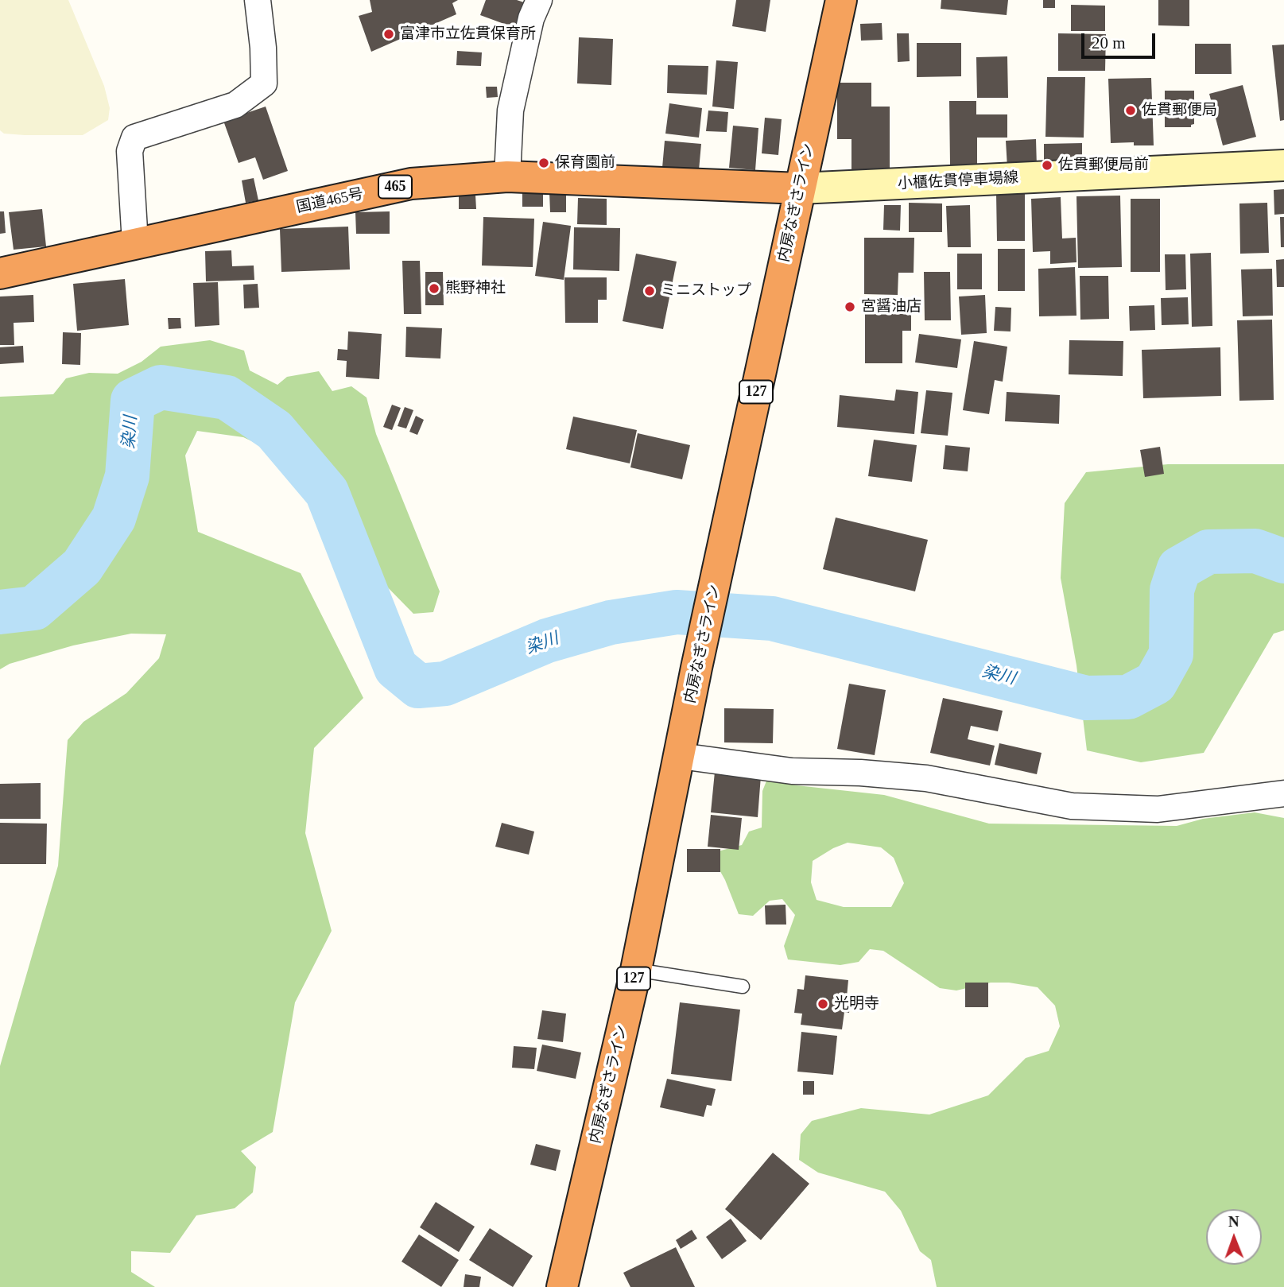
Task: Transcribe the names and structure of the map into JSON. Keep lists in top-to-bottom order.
{
  "streets": {
    "highway": [
      "465",
      "国道465号",
      "内房なぎさライン",
      "127"
    ],
    "main road": ["小櫃佐貫停車場線"]
  },
  "crossings": [
    ["小櫃佐貫停車場線", "国道465号"],
    ["小櫃佐貫停車場線", "内房なぎさライン"],
    ["国道465号", "内房なぎさライン"]
  ],
  "water": ["染川"],
  "places": [
    "富津市立佐貫保育所",
    "佐貫郵便局",
    "保育園前",
    "佐貫郵便局前",
    "熊野神社",
    "ミニストップ",
    "宮醤油店",
    "光明寺"
  ],
  "scale_bar": "20 m",
  "north": "top"
}
